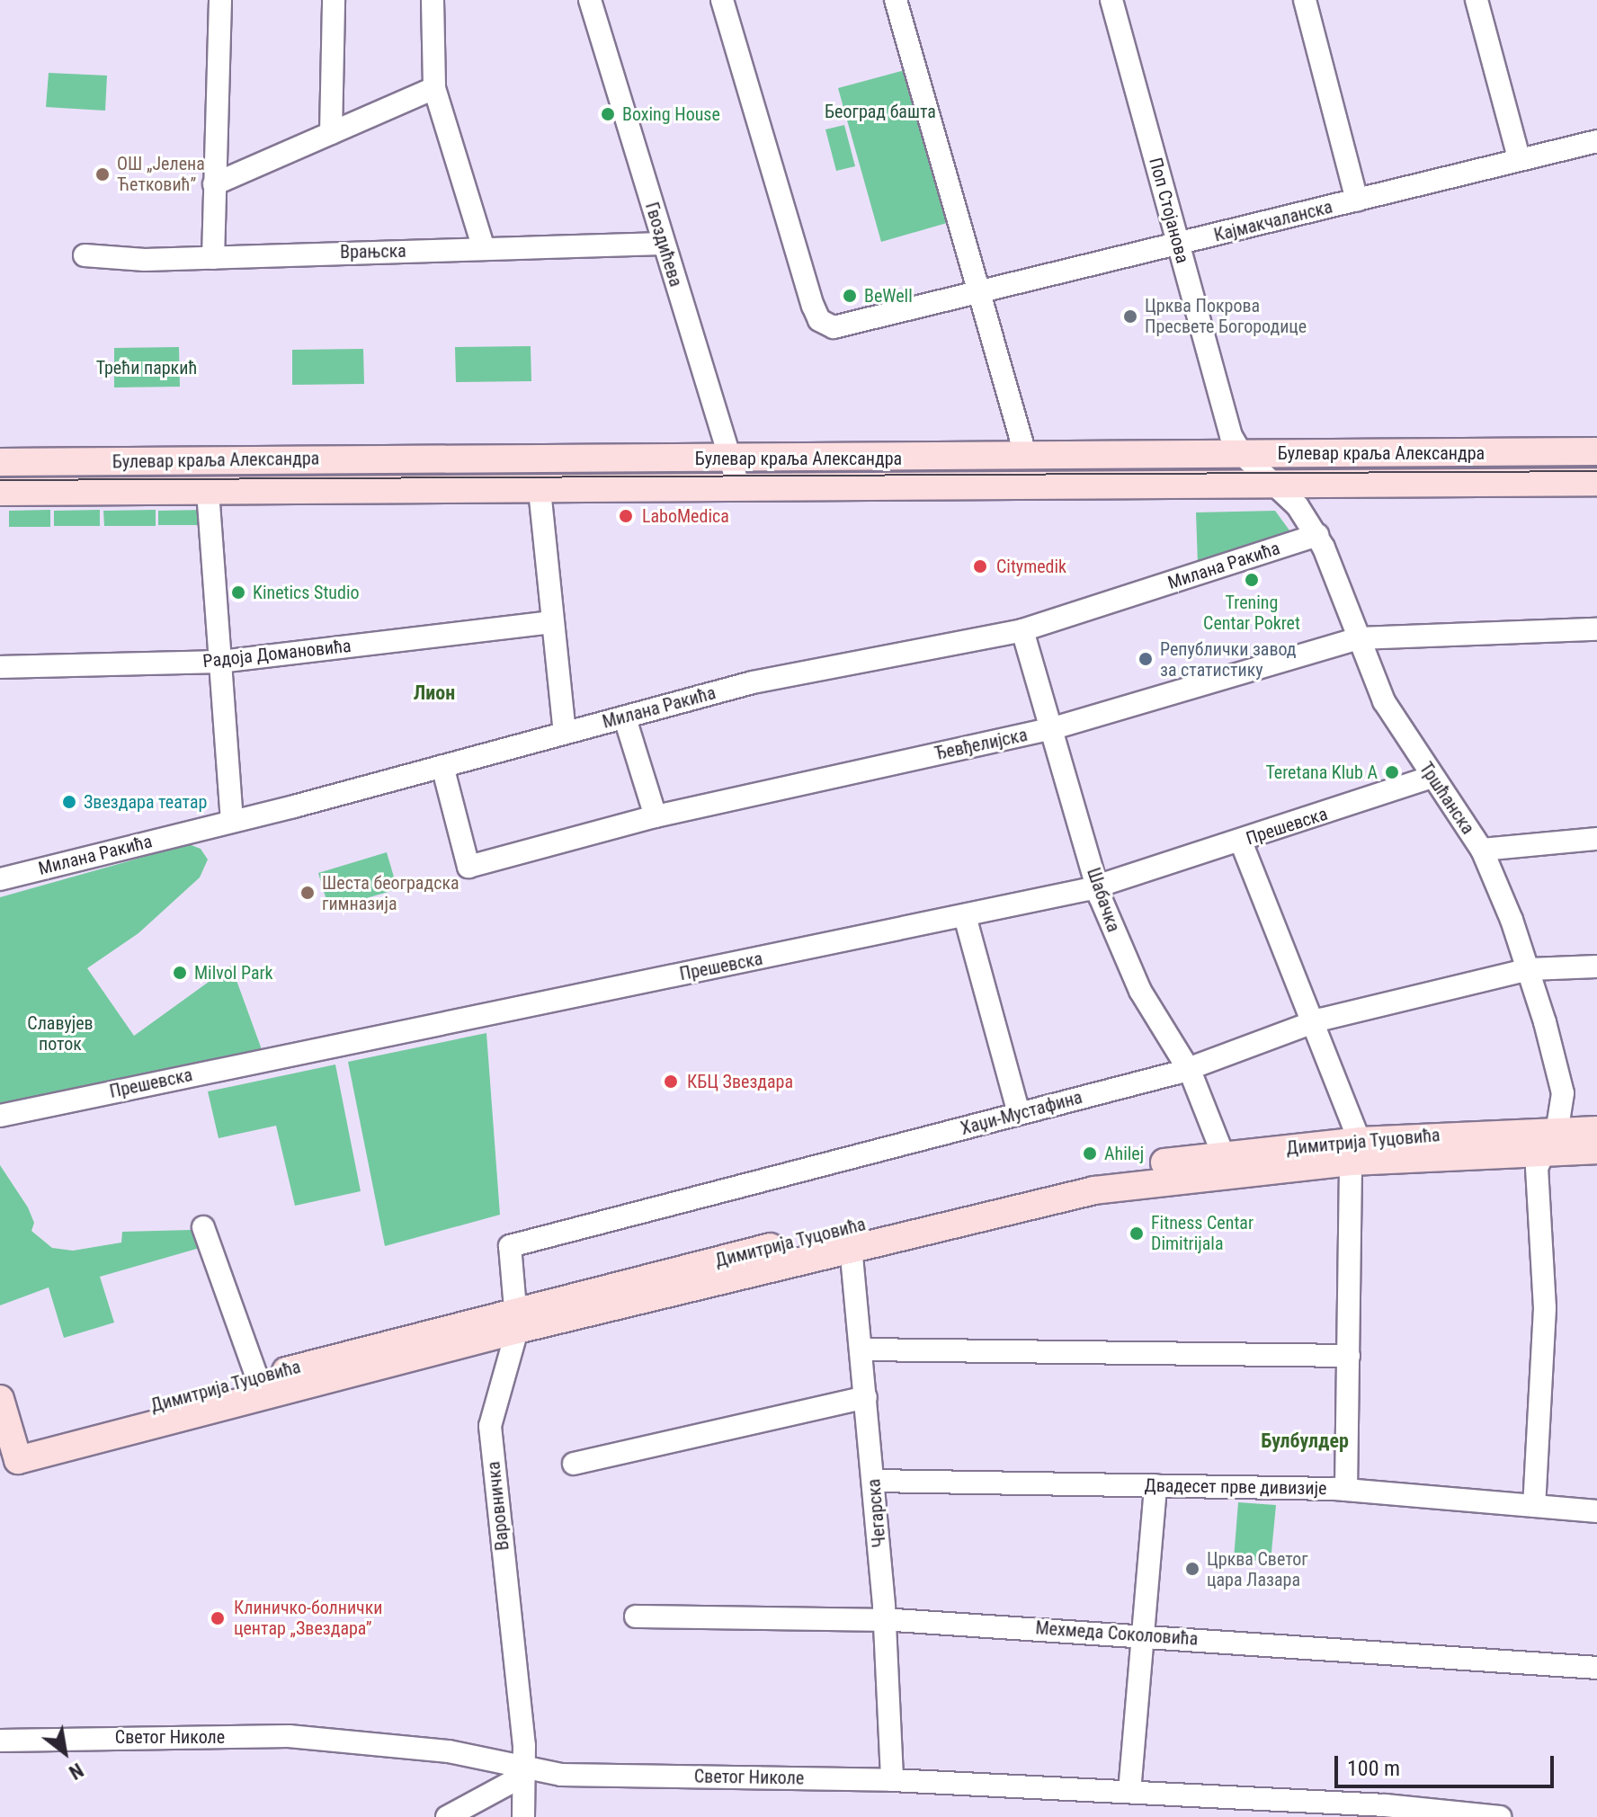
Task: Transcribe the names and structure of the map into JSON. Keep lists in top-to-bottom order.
{
  "streets": {
    "main road": ["Булевар краља Александра", "Димитрија Туцовића"],
    "street": [
      "Поп Стојанова",
      "Кајмакчаланска",
      "Гвоздићева",
      "Врањска",
      "Милана Ракића",
      "Радоја Домановића",
      "Ђевђелијска",
      "Тршћанска",
      "Прешевска",
      "Шабачка",
      "Хаџи-Мустафина",
      "Двадесет прве дивизије",
      "Варовничка",
      "Чегарска",
      "Мехмеда Соколовића",
      "Светог Николе"
    ]
  },
  "crossings": [
    ["Поп Стојанова", "Кајмакчаланска"],
    ["Поп Стојанова", "Булевар краља Александра"],
    ["Поп Стојанова", "Тршћанска"],
    ["Гвоздићева", "Врањска"],
    ["Гвоздићева", "Булевар краља Александра"],
    ["Булевар краља Александра", "Тршћанска"],
    ["Милана Ракића", "Ђевђелијска"],
    ["Милана Ракића", "Тршћанска"],
    ["Милана Ракића", "Шабачка"],
    ["Ђевђелијска", "Тршћанска"],
    ["Ђевђелијска", "Шабачка"],
    ["Тршћанска", "Прешевска"],
    ["Тршћанска", "Хаџи-Мустафина"],
    ["Тршћанска", "Димитрија Туцовића"],
    ["Тршћанска", "Двадесет прве дивизије"],
    ["Прешевска", "Шабачка"],
    ["Шабачка", "Хаџи-Мустафина"],
    ["Шабачка", "Димитрија Туцовића"],
    ["Хаџи-Мустафина", "Варовничка"],
    ["Димитрија Туцовића", "Варовничка"],
    ["Димитрија Туцовића", "Чегарска"],
    ["Двадесет прве дивизије", "Чегарска"],
    ["Варовничка", "Светог Николе"],
    ["Чегарска", "Мехмеда Соколовића"],
    ["Чегарска", "Светог Николе"]
  ],
  "districts": ["Лион", "Булбулдер"],
  "parks": ["Београд башта", "Трећи паркић", "Славујев поток"],
  "places": [
    "Boxing House",
    "ОШ „Јелена Ћетковић”",
    "BeWell",
    "Црква Покрова Пресвете Богородице",
    "LaboMedica",
    "Citymedik",
    "Trening Centar Pokret",
    "Kinetics Studio",
    "Републички завод за статистику",
    "Teretana Klub A",
    "Звездара театар",
    "Шеста београдска гимназија",
    "Milvol Park",
    "КБЦ Звездара",
    "Ahilej",
    "Fitness Centar Dimitrijala",
    "Црква Светог цара Лазара",
    "Клиничко-болнички центар „Звездара”"
  ],
  "scale_bar": "100 m",
  "north": "bottom right"
}
